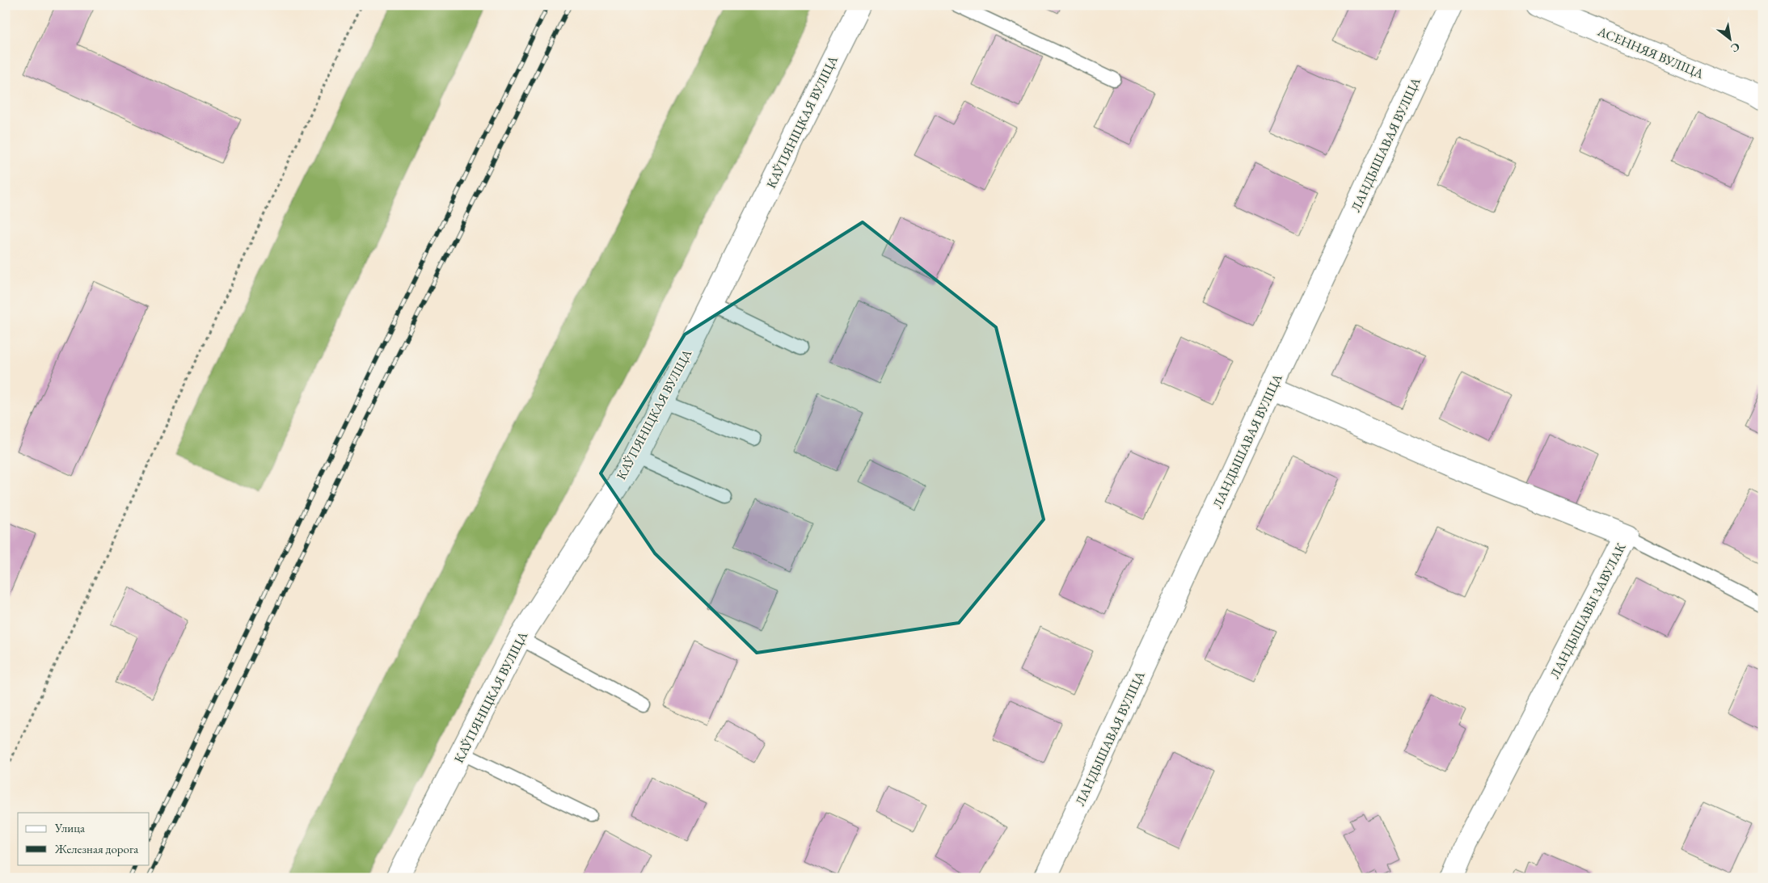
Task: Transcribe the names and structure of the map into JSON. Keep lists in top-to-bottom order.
{
  "streets": {
    "street": [
      "АСЕННЯЯ ВУЛІЦА",
      "КАЎПЯНІЦКАЯ ВУЛІЦА",
      "ЛАНДЫШАВАЯ ВУЛІЦА",
      "ЛАНДЫШАВЫ ЗАВУЛАК"
    ]
  },
  "crossings": [
    ["ЛАНДЫШАВАЯ ВУЛІЦА", "ЛАНДЫШАВЫ ЗАВУЛАК"]
  ],
  "legend": ["Улица", "Железная дорога"],
  "north": "bottom right"
}
